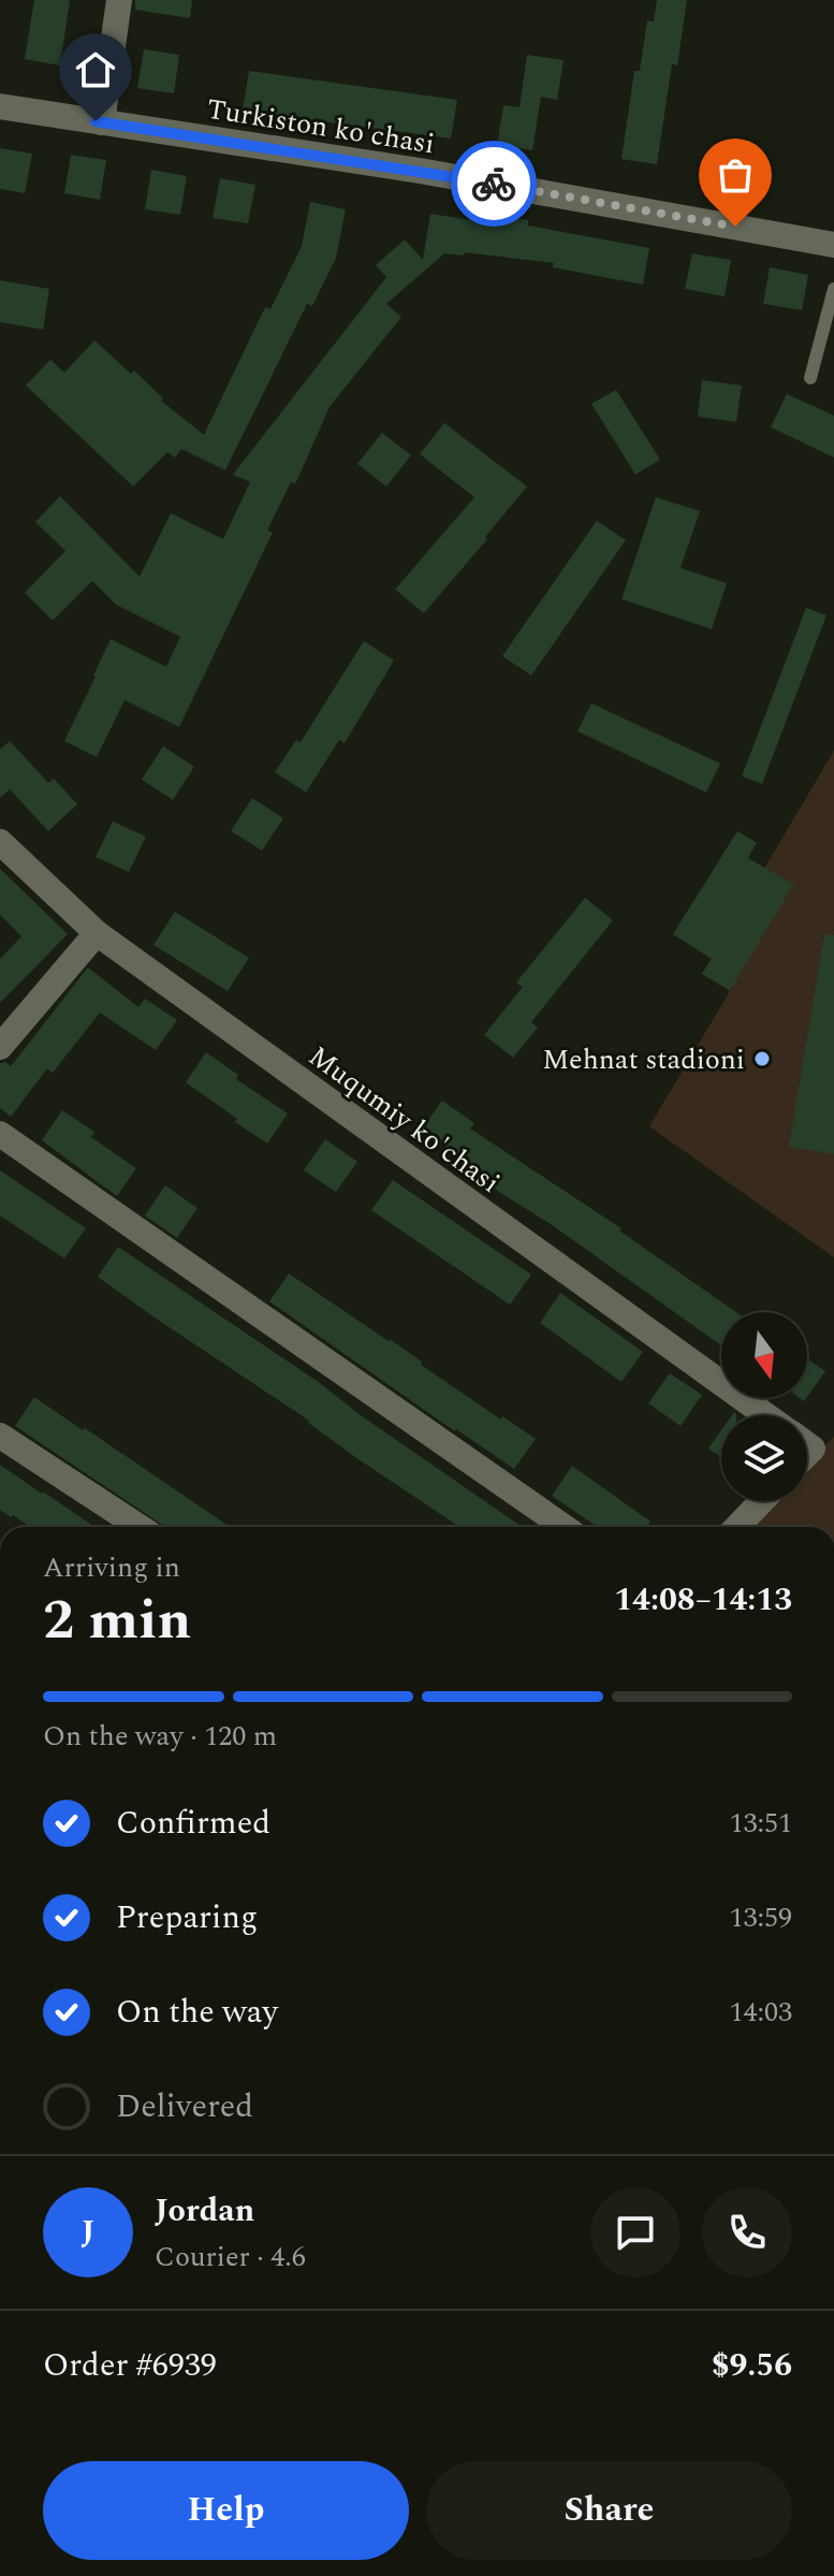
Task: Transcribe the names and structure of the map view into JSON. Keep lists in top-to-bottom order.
{
  "streets": {
    "street": ["Turkiston ko'chasi", "Muqumiy ko'chasi"]
  },
  "places": ["Mehnat stadioni"],
  "north": "bottom",
  "page": {
    "heading": ["2 min", "Arriving in", "14:08–14:13"],
    "panel": [
      "Jordan",
      "Courier · 4.6",
      "Order #6939",
      "$9.56"
    ],
    "bar": "On the way · 120 m",
    "list": [
      ["Confirmed", "13:51"],
      ["Preparing", "13:59"],
      ["On the way", "14:03"],
      "Delivered"
    ],
    "round": "J",
    "buttons": ["Help", "Share"]
  }
}
